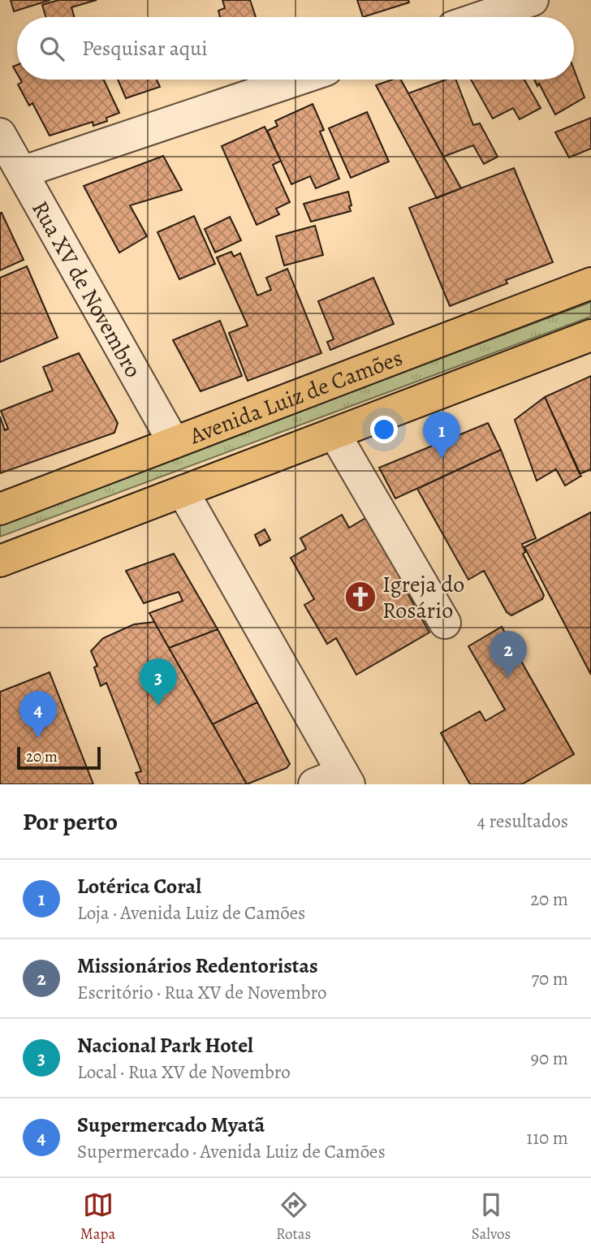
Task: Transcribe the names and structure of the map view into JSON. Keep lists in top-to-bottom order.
{
  "streets": {
    "main road": ["Avenida Luiz de Camões"],
    "street": ["Rua XV de Novembro"]
  },
  "crossings": [
    ["Rua XV de Novembro", "Avenida Luiz de Camões"]
  ],
  "places": {
    "church": ["Igreja do Rosário"]
  },
  "scale_bar": "20 m",
  "page": {
    "search": "Pesquisar aqui",
    "pins": [
      "1",
      "2",
      "3",
      "4"
    ],
    "scale": "20 m",
    "heading": ["Por perto", "4 resultados"],
    "list": [
      {
        "mark": "1",
        "name": "Lotérica Coral",
        "note": "Loja · Avenida Luiz de Camões",
        "value": "20 m"
      },
      {
        "mark": "2",
        "name": "Missionários Redentoristas",
        "note": "Escritório · Rua XV de Novembro",
        "value": "70 m"
      },
      {
        "mark": "3",
        "name": "Nacional Park Hotel",
        "note": "Local · Rua XV de Novembro",
        "value": "90 m"
      },
      {
        "mark": "4",
        "name": "Supermercado Myatã",
        "note": "Supermercado · Avenida Luiz de Camões",
        "value": "110 m"
      }
    ],
    "nav": ["Mapa", "Rotas", "Salvos"]
  }
}
